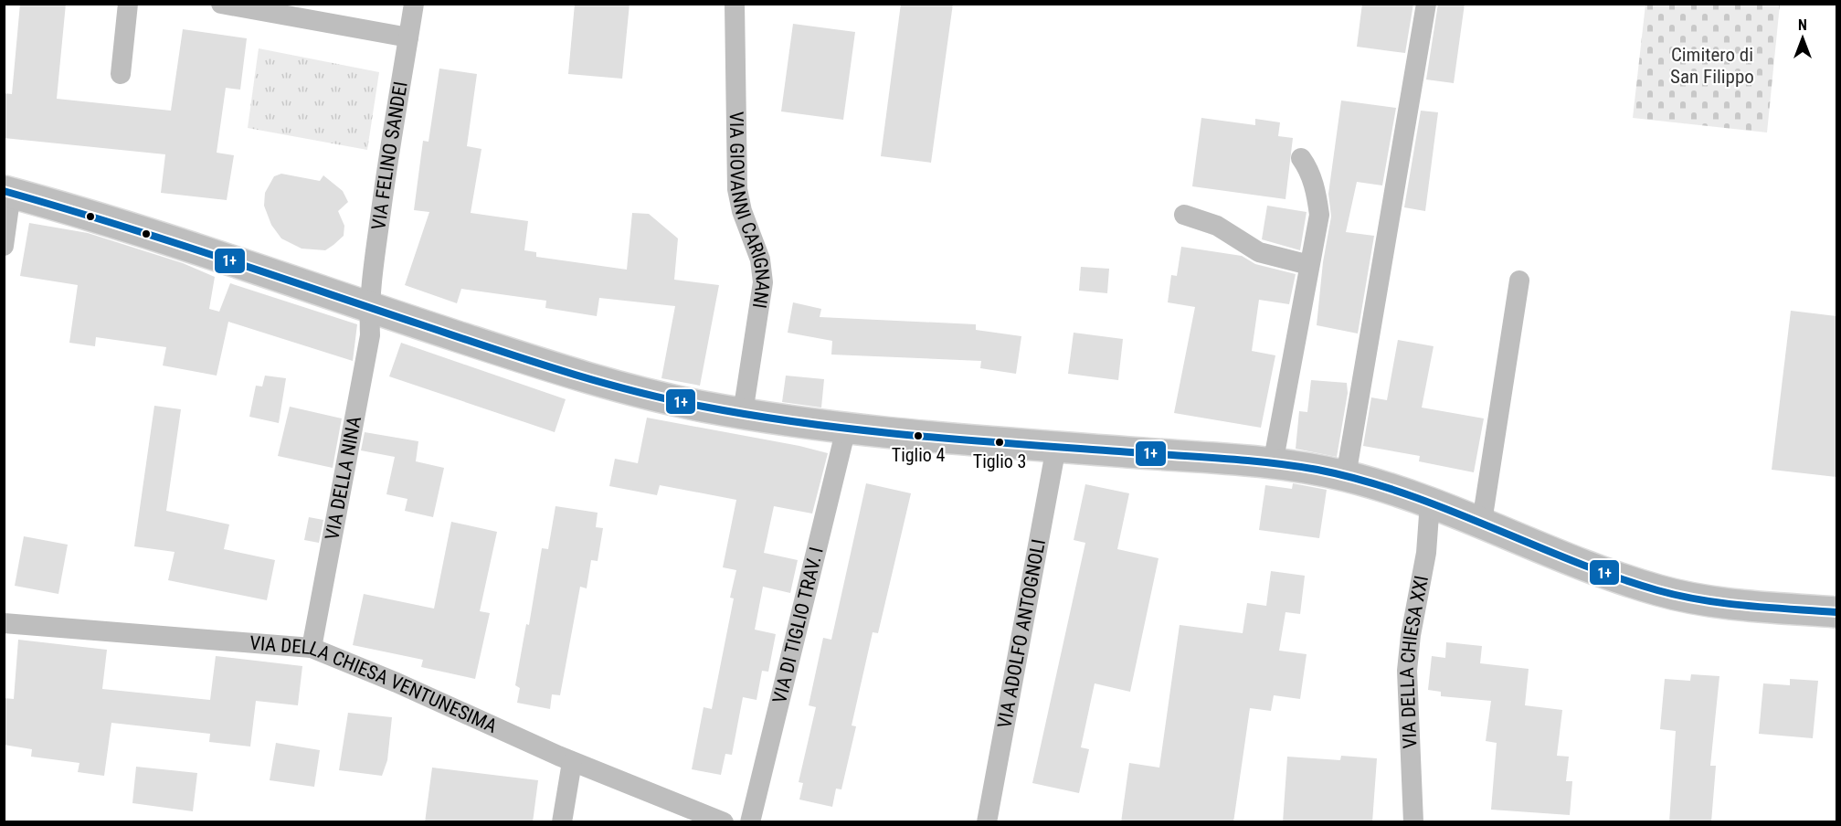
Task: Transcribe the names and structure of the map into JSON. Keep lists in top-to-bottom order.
{
  "streets": {
    "street": [
      "VIA FELINO SANDEI",
      "VIA GIOVANNI CARIGNANI",
      "VIA DELLA NINA",
      "VIA DI TIGLIO TRAV. I",
      "VIA ADOLFO ANTOGNOLI",
      "VIA DELLA CHIESA XXI",
      "VIA DELLA CHIESA VENTUNESIMA"
    ]
  },
  "crossings": [
    ["VIA FELINO SANDEI", "VIA DELLA NINA"],
    ["VIA DELLA NINA", "VIA DELLA CHIESA VENTUNESIMA"]
  ],
  "parks": ["Cimitero di San Filippo"],
  "places": ["Tiglio 4", "Tiglio 3"],
  "lines": ["transit line 1+"],
  "north": "top"
}
